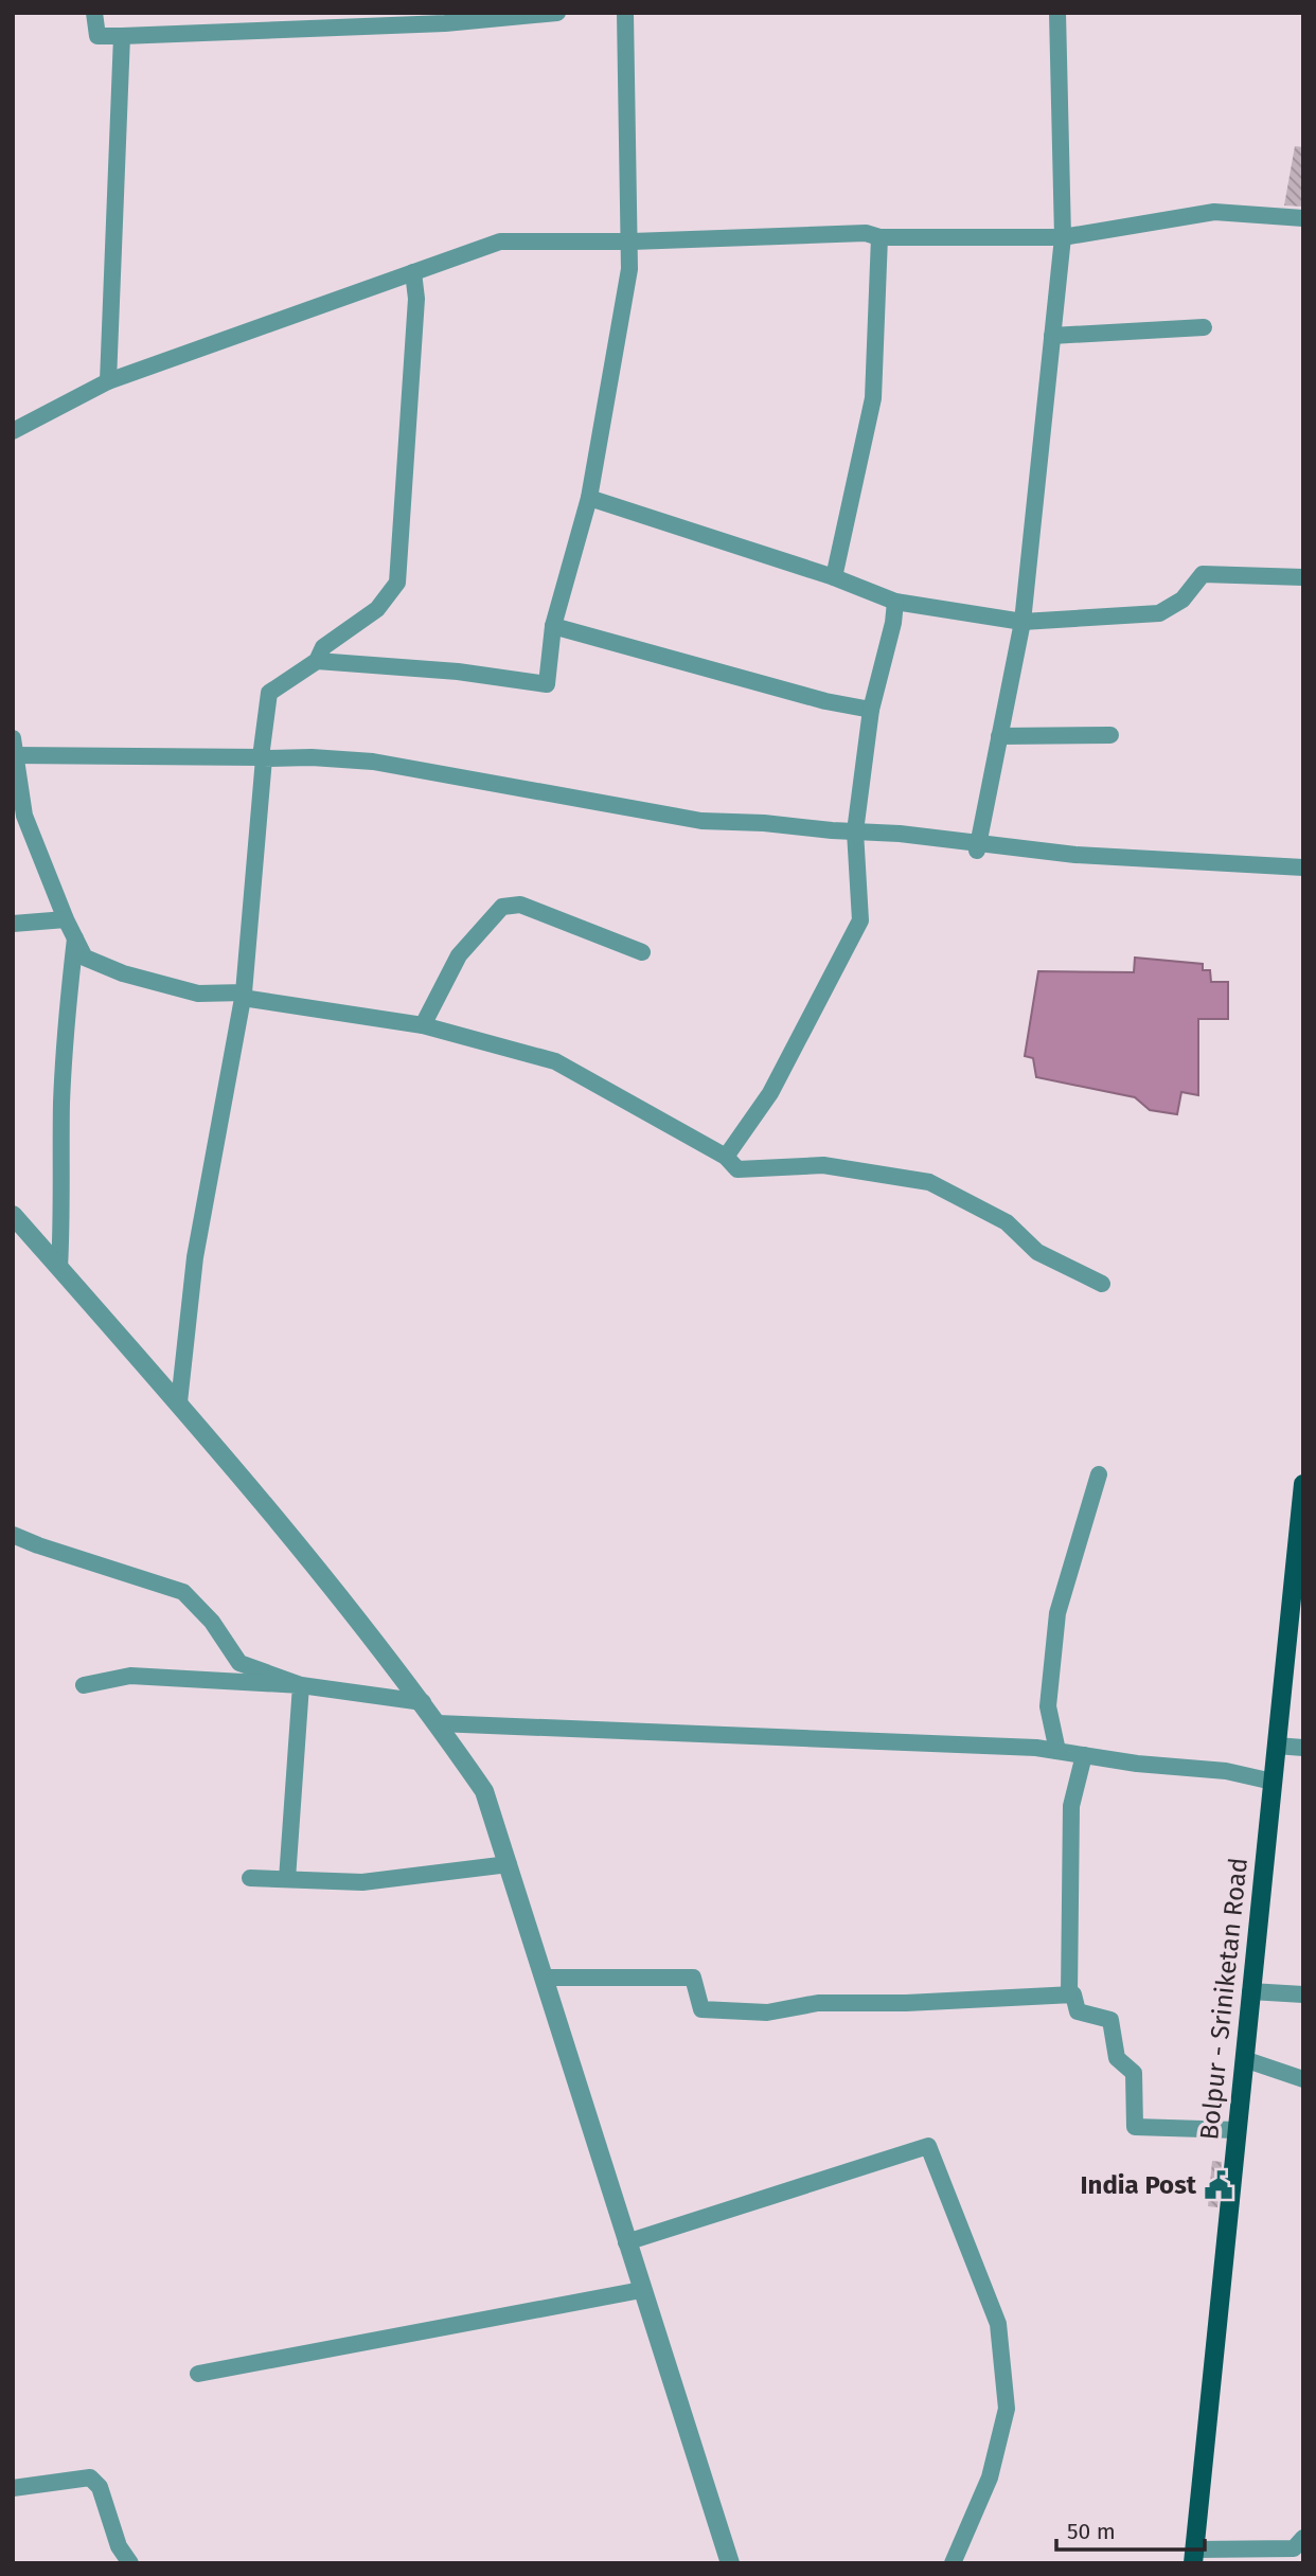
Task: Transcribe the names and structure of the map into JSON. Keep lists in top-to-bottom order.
{
  "streets": {
    "main road": ["Bolpur - Sriniketan Road"]
  },
  "places": {
    "public building": ["India Post"]
  },
  "scale_bar": "50 m"
}
